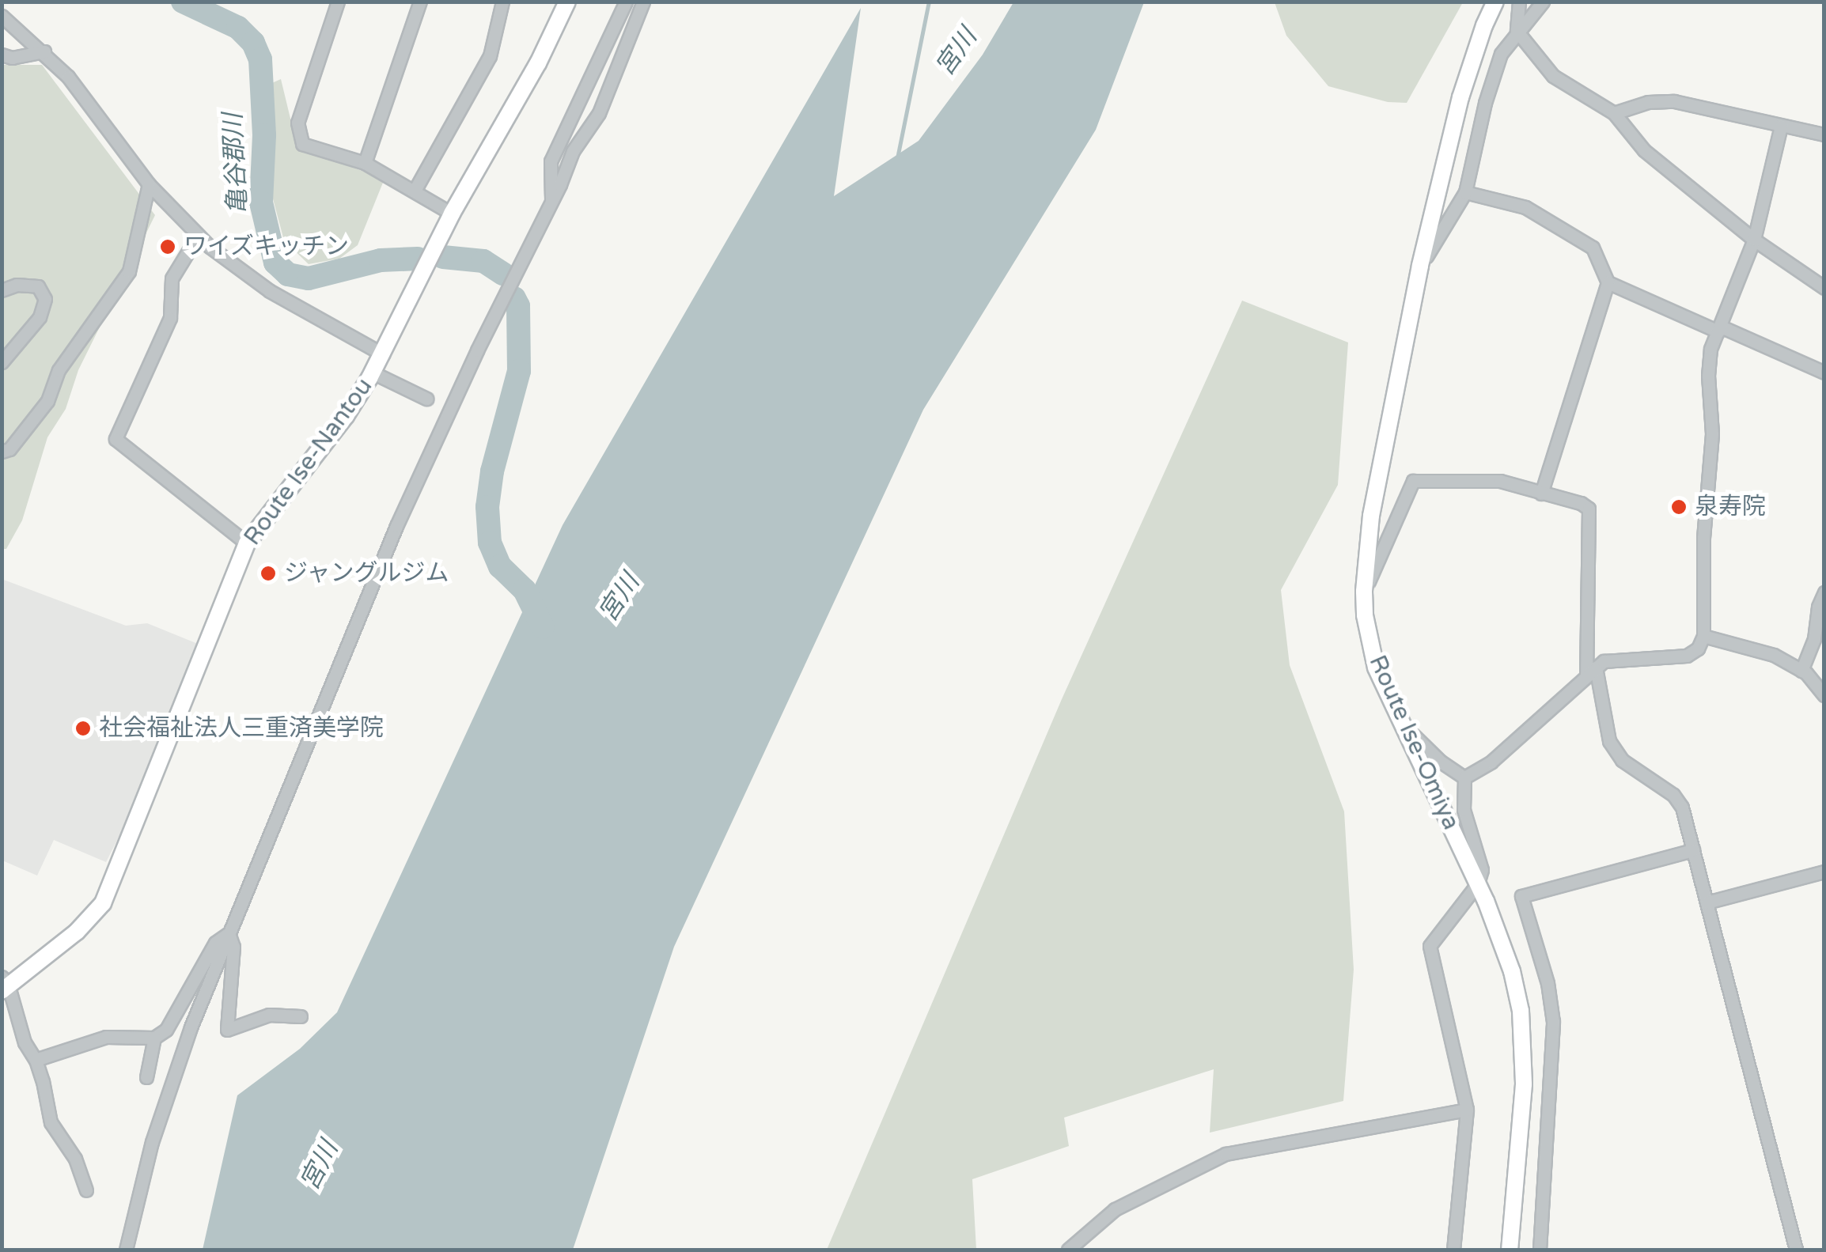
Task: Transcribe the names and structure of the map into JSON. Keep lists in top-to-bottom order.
{
  "streets": {
    "main road": ["Route Ise-Nantou", "Route Ise-Omiya"]
  },
  "water": ["宮川", "亀谷郡川"],
  "places": [
    "ワイズキッチン",
    "泉寿院",
    "ジャングルジム",
    "社会福祉法人三重済美学院"
  ]
}
